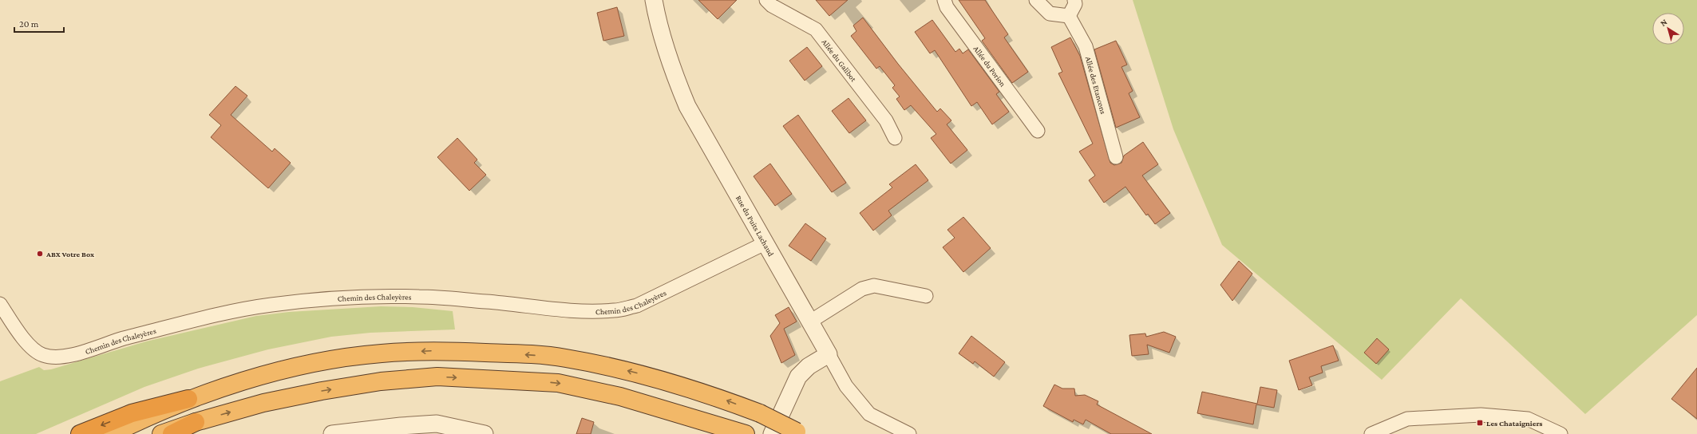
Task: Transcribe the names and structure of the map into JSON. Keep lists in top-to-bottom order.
{
  "streets": {
    "street": [
      "Allée du Galibot",
      "Allée du Porion",
      "Allée des Etancons",
      "Rue du Puits Lachaud",
      "Chemin des Chaleyères"
    ]
  },
  "crossings": [
    ["Rue du Puits Lachaud", "Chemin des Chaleyères"]
  ],
  "places": {
    "other": ["ABX Votre Box"],
    "transit": ["Les Chataigniers"]
  },
  "scale_bar": "20 m",
  "north": "top left"
}
